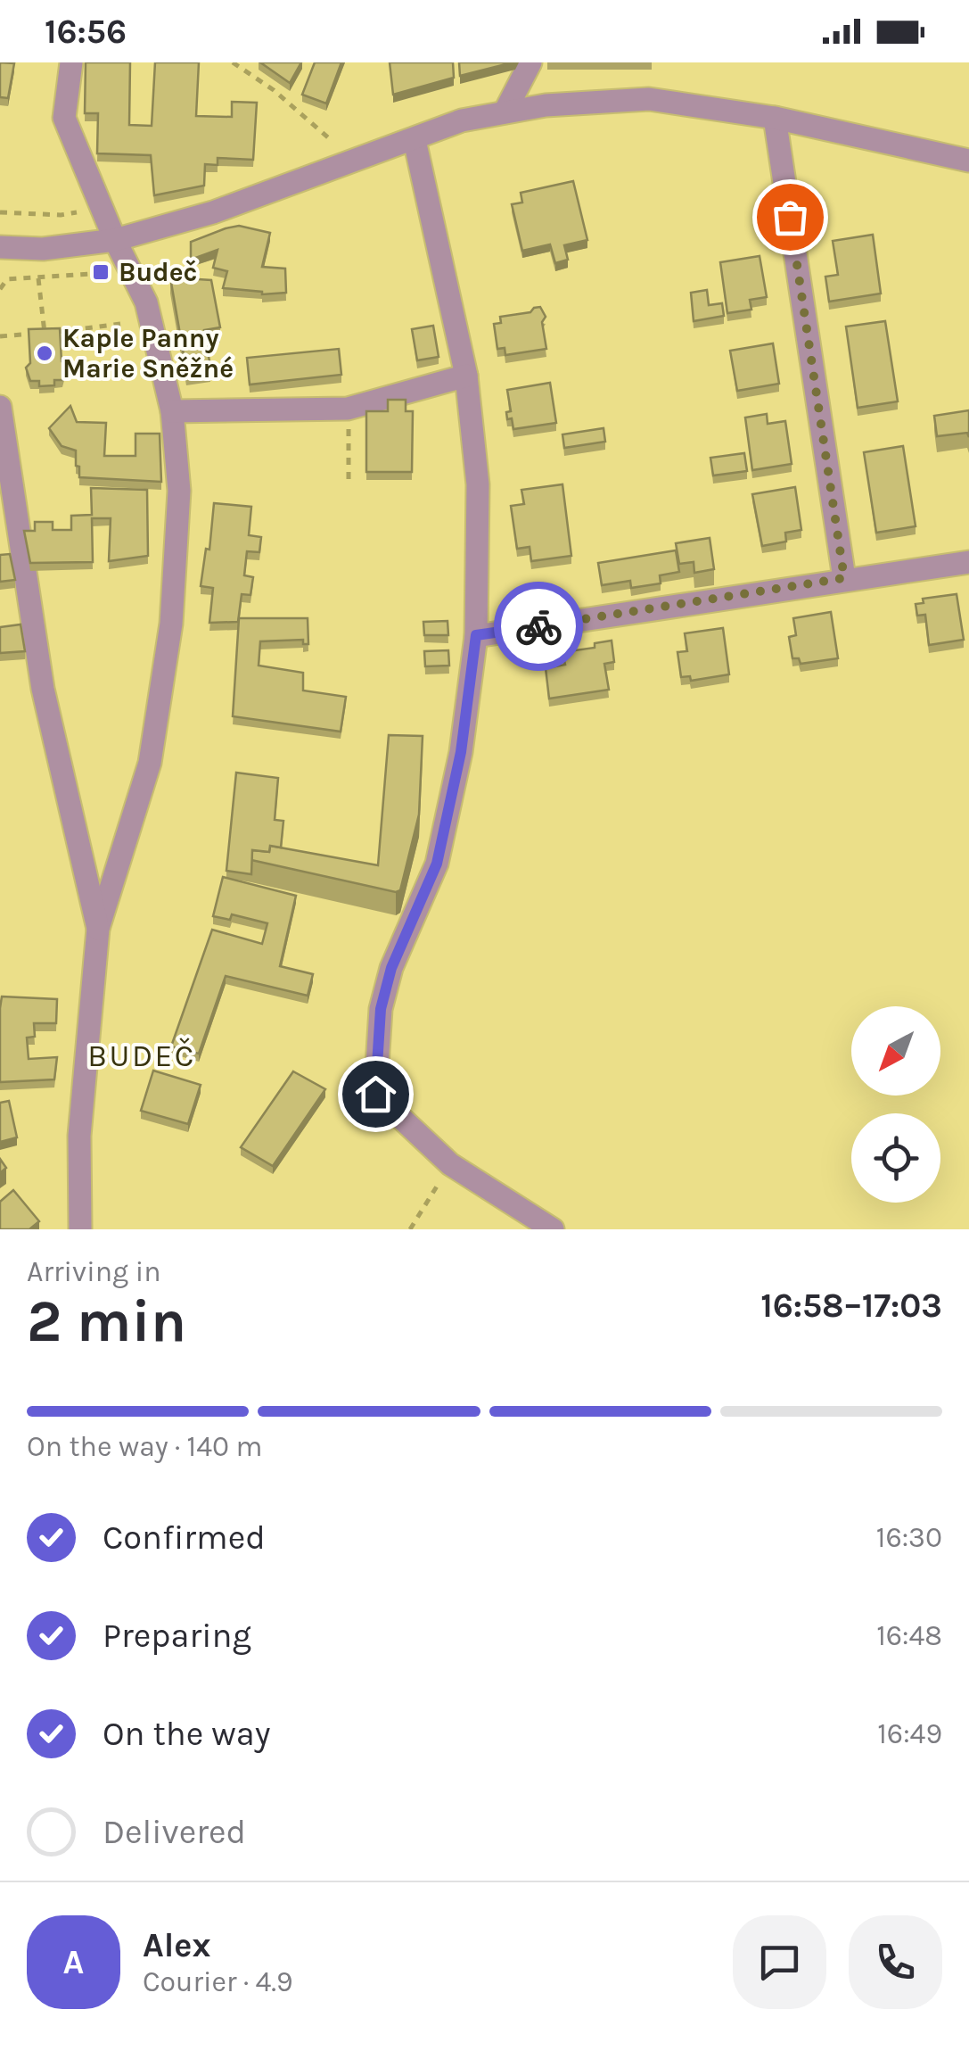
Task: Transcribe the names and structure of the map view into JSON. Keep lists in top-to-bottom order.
{
  "districts": ["BUDEČ"],
  "places": {
    "transit": ["Budeč"],
    "other": ["Kaple Panny Marie Sněžné"]
  },
  "north": "bottom left",
  "page": {
    "status": "16:56",
    "heading": ["2 min", "Arriving in", "16:58–17:03"],
    "panel": ["Alex", "Courier · 4.9"],
    "bar": "On the way · 140 m",
    "list": [
      ["Confirmed", "16:30"],
      ["Preparing", "16:48"],
      ["On the way", "16:49"],
      "Delivered"
    ],
    "round": "A"
  }
}
